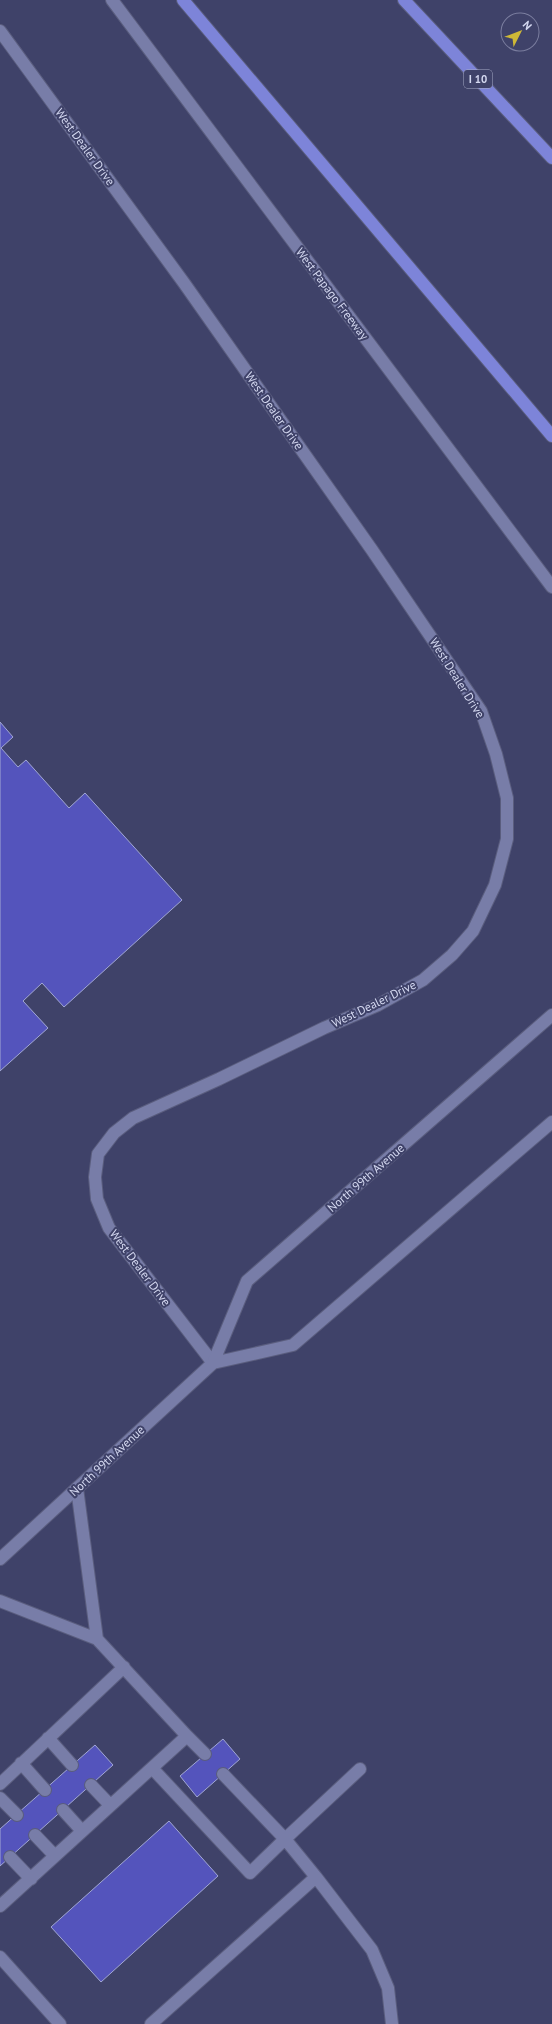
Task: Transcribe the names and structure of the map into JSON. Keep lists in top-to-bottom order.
{
  "streets": {
    "highway": ["I 10"],
    "main road": ["West Dealer Drive", "West Papago Freeway", "North 99th Avenue"]
  },
  "crossings": [
    ["West Dealer Drive", "North 99th Avenue"]
  ],
  "north": "top right"
}
